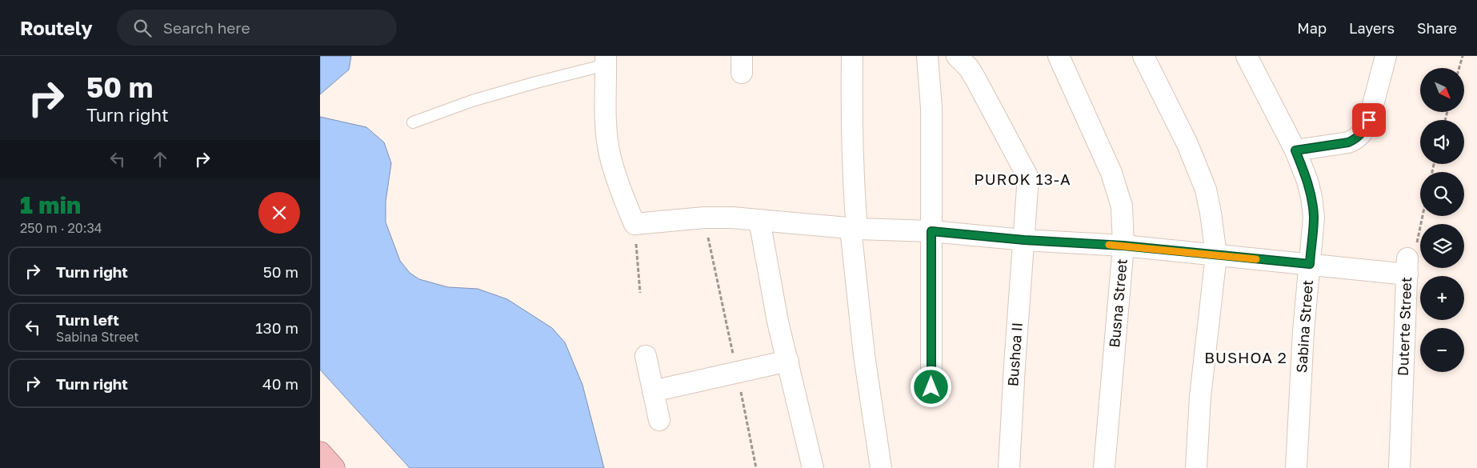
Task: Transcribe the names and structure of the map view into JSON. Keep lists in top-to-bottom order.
{
  "streets": {
    "street": [
      "Busna Street",
      "Sabina Street",
      "Duterte Street",
      "Bushoa II"
    ]
  },
  "districts": ["PUROK 13-A", "BUSHOA 2"],
  "north": "bottom right",
  "page": {
    "header": "Routely",
    "search": "Search here",
    "nav": ["Map", "Layers", "Share"],
    "turn": ["50 m", "Turn right"],
    "map_buttons": ["+", "−"],
    "heading": ["1 min", "250 m · 20:34"],
    "list": [
      {
        "name": "Turn right",
        "value": "50 m"
      },
      {
        "name": "Turn left",
        "note": "Sabina Street",
        "value": "130 m"
      },
      {
        "name": "Turn right",
        "value": "40 m"
      }
    ]
  }
}
